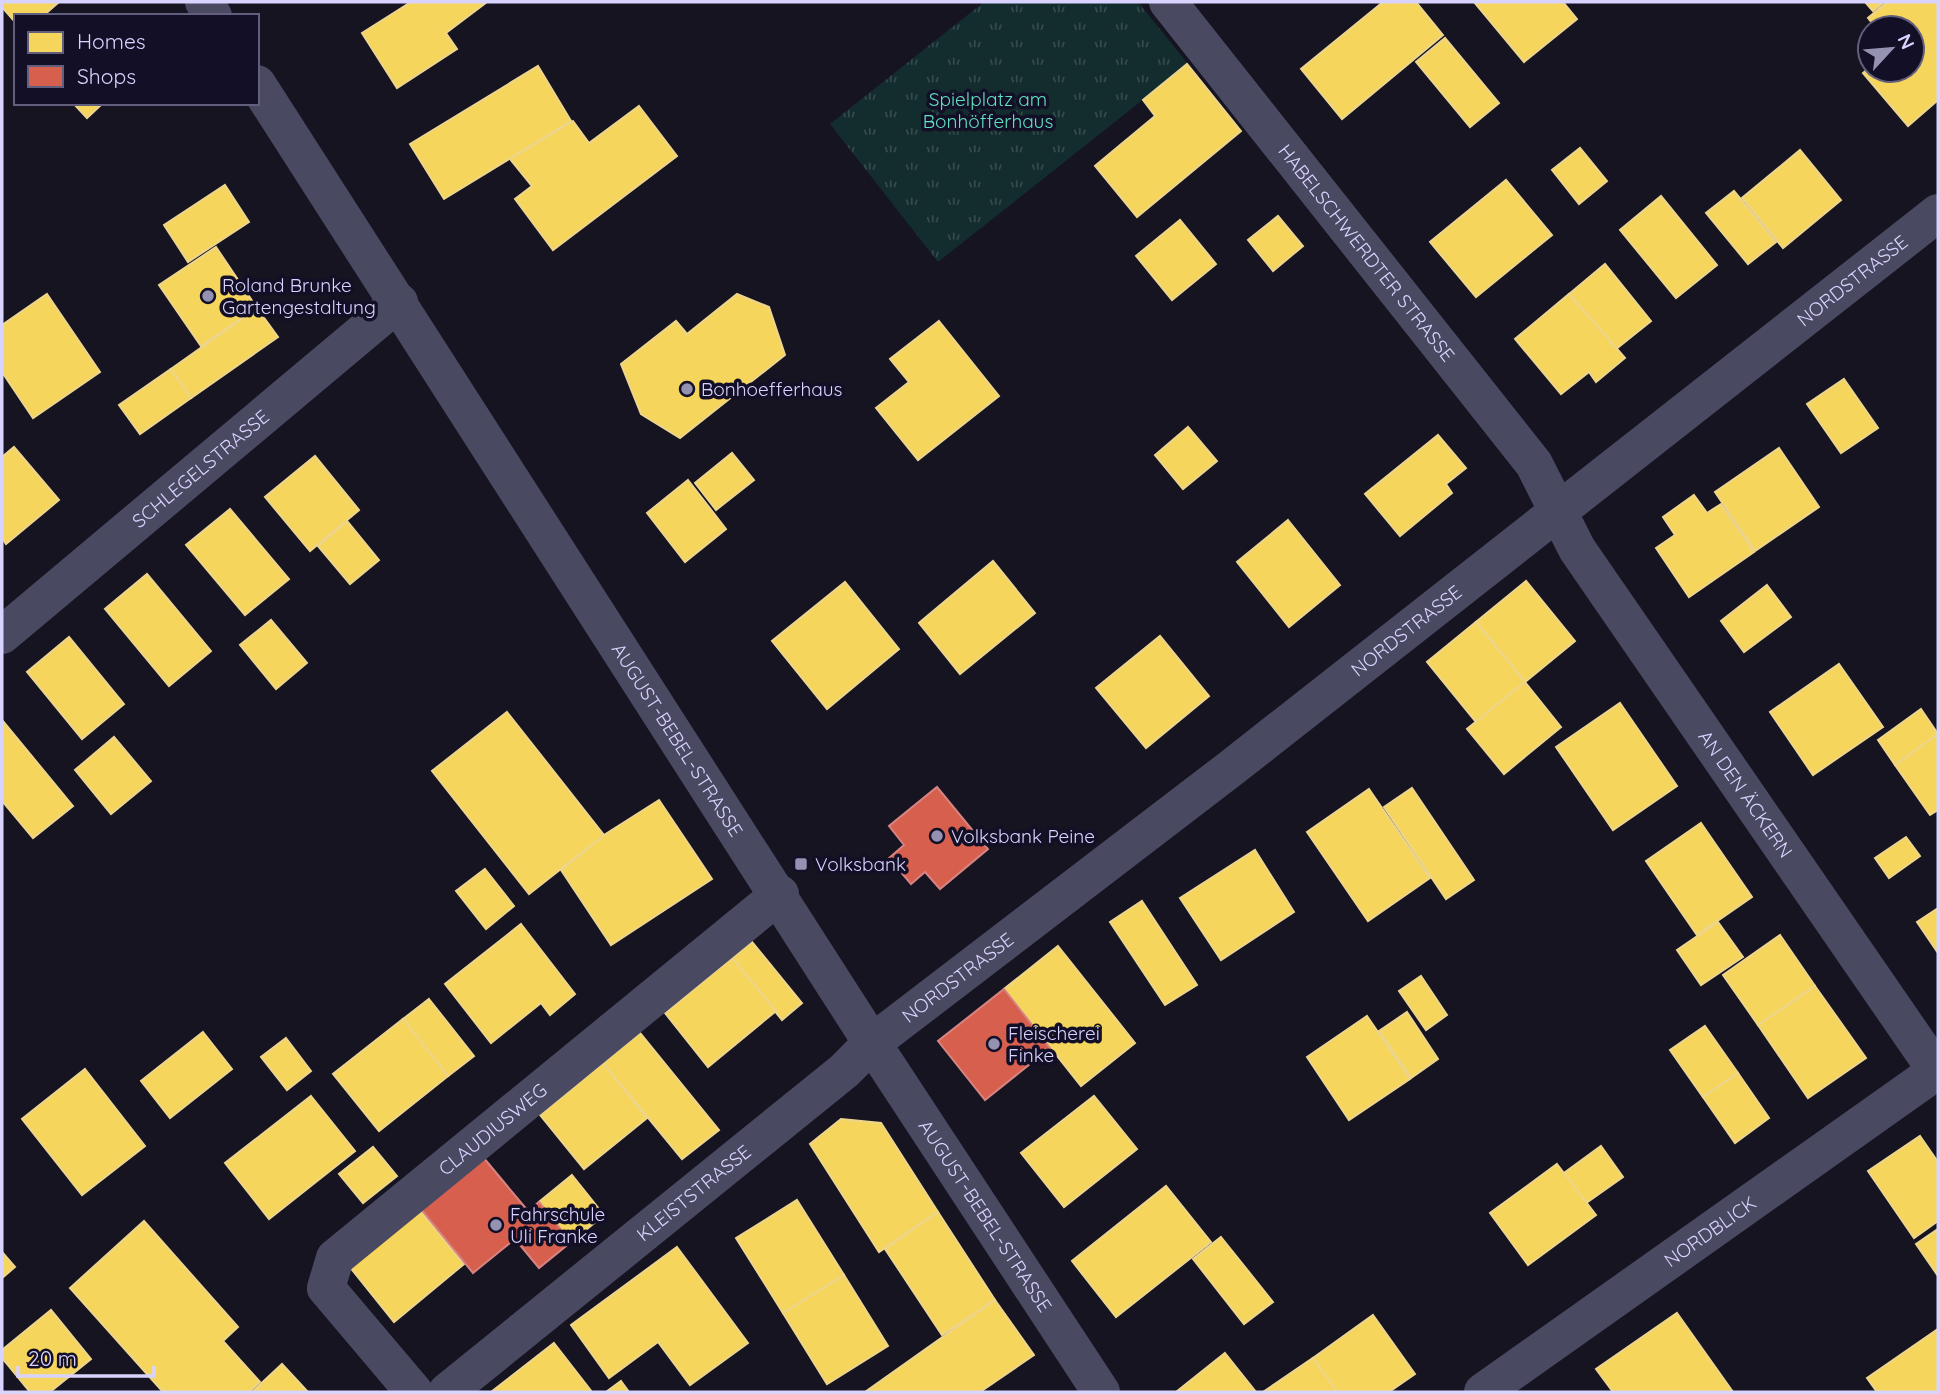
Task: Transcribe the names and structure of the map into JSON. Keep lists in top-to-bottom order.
{
  "streets": {
    "street": [
      "HABELSCHWERDTER STRASSE",
      "NORDSTRASSE",
      "SCHLEGELSTRASSE",
      "AUGUST-BEBEL-STRASSE",
      "AN DEN ÄCKERN",
      "CLAUDIUSWEG",
      "KLEISTSTRASSE",
      "NORDBLICK"
    ]
  },
  "crossings": [
    ["HABELSCHWERDTER STRASSE", "NORDSTRASSE"],
    ["HABELSCHWERDTER STRASSE", "AN DEN ÄCKERN"],
    ["NORDSTRASSE", "AUGUST-BEBEL-STRASSE"],
    ["NORDSTRASSE", "AN DEN ÄCKERN"],
    ["NORDSTRASSE", "KLEISTSTRASSE"],
    ["SCHLEGELSTRASSE", "AUGUST-BEBEL-STRASSE"],
    ["AUGUST-BEBEL-STRASSE", "CLAUDIUSWEG"],
    ["AUGUST-BEBEL-STRASSE", "KLEISTSTRASSE"],
    ["AN DEN ÄCKERN", "NORDBLICK"]
  ],
  "parks": ["Spielplatz am Bonhöfferhaus"],
  "places": {
    "other": [
      "Roland Brunke Gartengestaltung",
      "Bonhoefferhaus",
      "Volksbank Peine",
      "Fleischerei Finke",
      "Fahrschule Uli Franke"
    ],
    "transit": ["Volksbank"]
  },
  "legend": ["Homes", "Shops"],
  "scale_bar": "20 m",
  "north": "top right"
}
